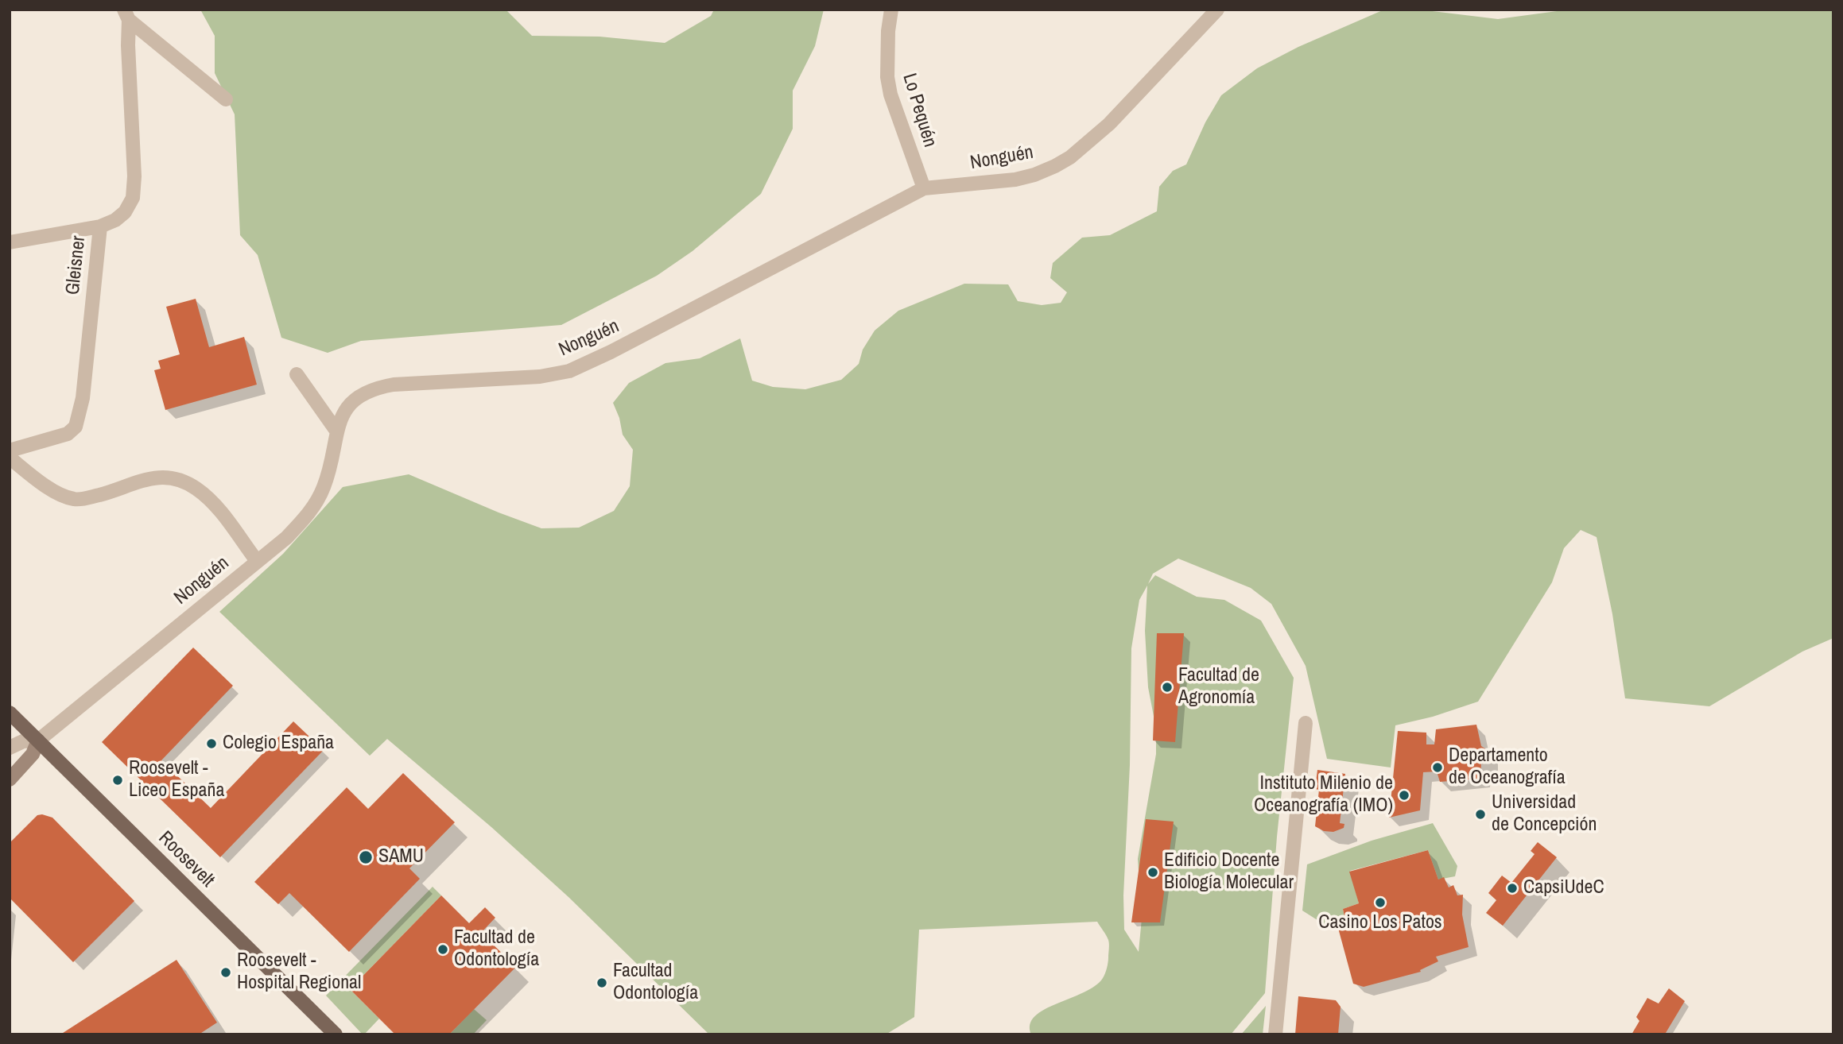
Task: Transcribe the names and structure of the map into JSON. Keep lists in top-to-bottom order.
{
  "streets": {
    "main road": ["Roosevelt"],
    "street": ["Lo Pequén", "Nonguén", "Gleisner"]
  },
  "crossings": [
    ["Lo Pequén", "Nonguén"],
    ["Nonguén", "Roosevelt"]
  ],
  "places": [
    "Facultad de Agronomía",
    "Colegio España",
    "Departamento de Oceanografía",
    "Roosevelt - Liceo España",
    "Instituto Milenio de Oceanografía (IMO)",
    "Universidad de Concepción",
    "SAMU",
    "Edificio Docente Biología Molecular",
    "CapsiUdeC",
    "Casino Los Patos",
    "Facultad de Odontología",
    "Roosevelt - Hospital Regional",
    "Facultad Odontología"
  ]
}
